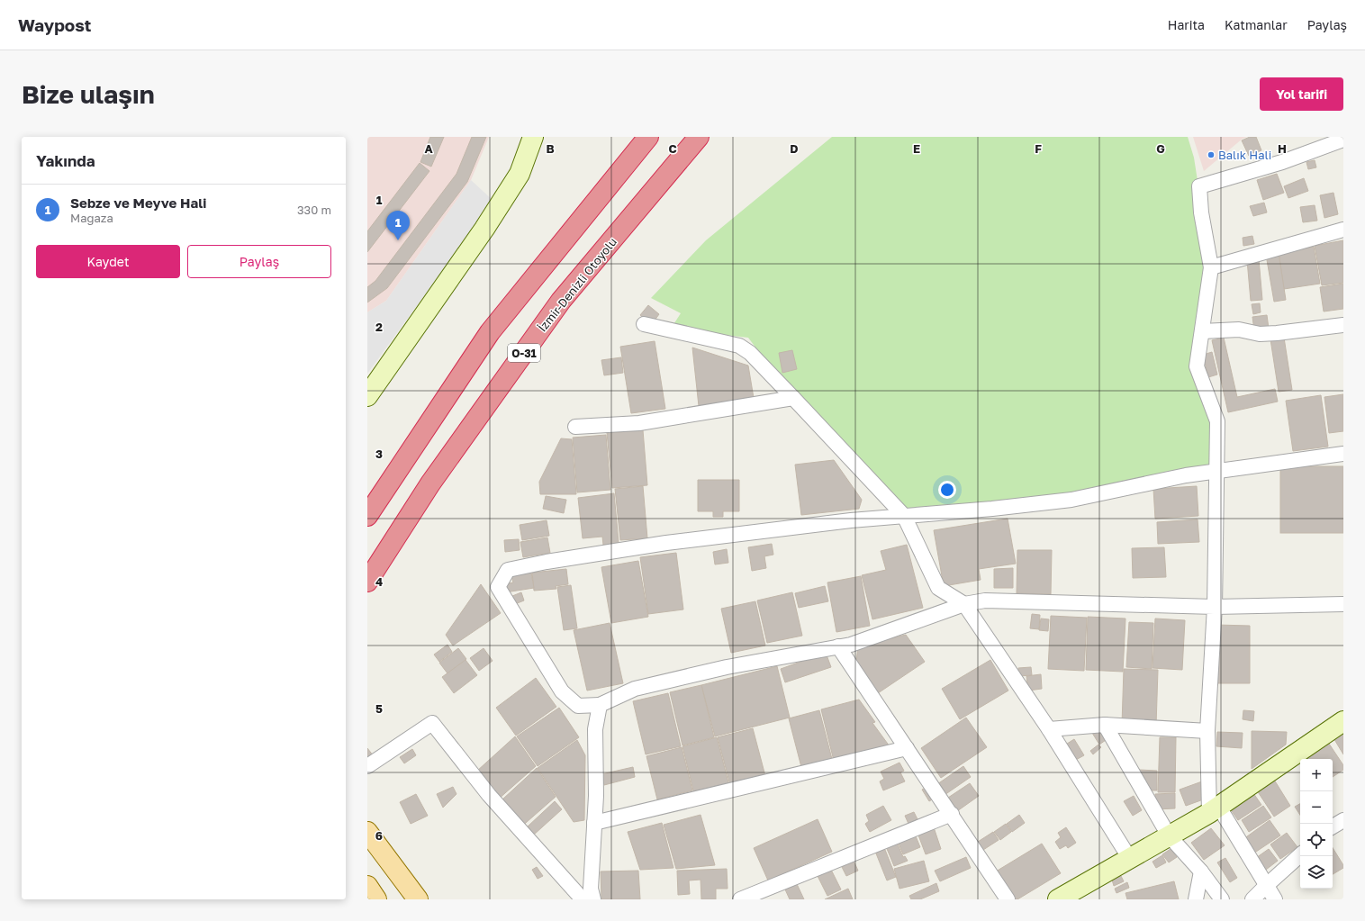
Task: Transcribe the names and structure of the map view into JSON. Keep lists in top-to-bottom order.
{
  "streets": {
    "highway": ["İzmir-Denizli Otoyolu", "O-31"]
  },
  "places": ["Balık Hali"],
  "page": {
    "header": "Waypost",
    "nav": ["Harita", "Katmanlar", "Paylaş"],
    "buttons": [
      "Yol tarifi",
      ["Kaydet", "Paylaş"]
    ],
    "title": "Bize ulaşın",
    "heading": "Yakında",
    "list": [
      {
        "mark": "1",
        "name": "Sebze ve Meyve Hali",
        "note": "Mağaza",
        "value": "330 m"
      }
    ],
    "pins": "1",
    "map_buttons": ["+", "−"]
  },
  "grid": {
    "columns": [
      "A",
      "B",
      "C",
      "D",
      "E",
      "F",
      "G",
      "H"
    ],
    "rows": [
      "1",
      "2",
      "3",
      "4",
      "5",
      "6"
    ]
  }
}
